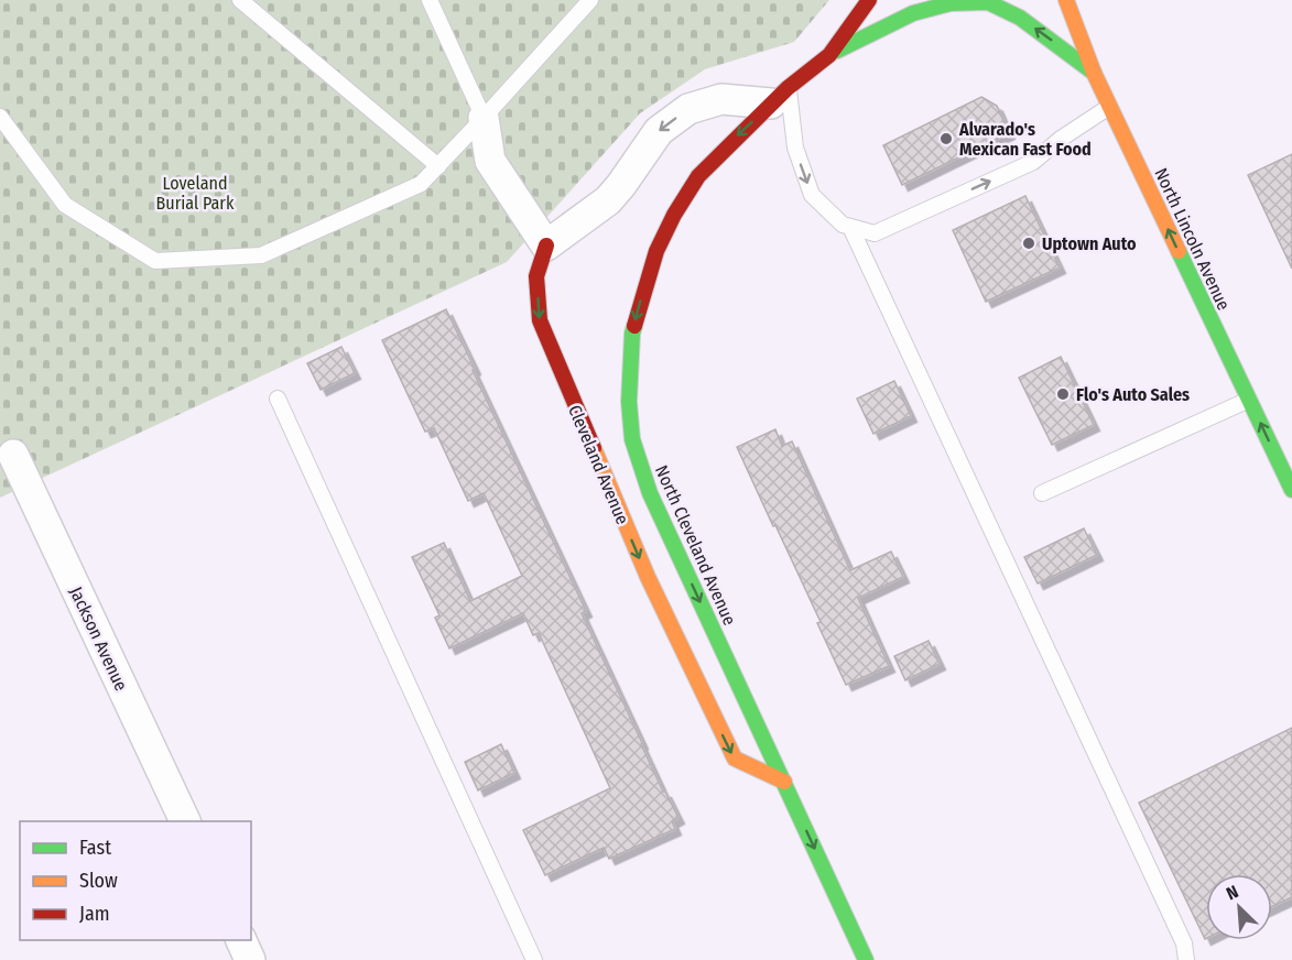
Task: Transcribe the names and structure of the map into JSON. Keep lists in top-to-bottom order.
{
  "streets": {
    "main road": ["North Lincoln Avenue", "Cleveland Avenue", "North Cleveland Avenue"],
    "street": ["Jackson Avenue"]
  },
  "crossings": [
    ["Cleveland Avenue", "North Cleveland Avenue"]
  ],
  "one_way": ["North Lincoln Avenue", "Cleveland Avenue", "North Cleveland Avenue"],
  "parks": ["Loveland Burial Park"],
  "places": ["Alvarado's Mexican Fast Food", "Uptown Auto", "Flo's Auto Sales"],
  "legend": ["Fast", "Slow", "Jam"],
  "north": "top left"
}
